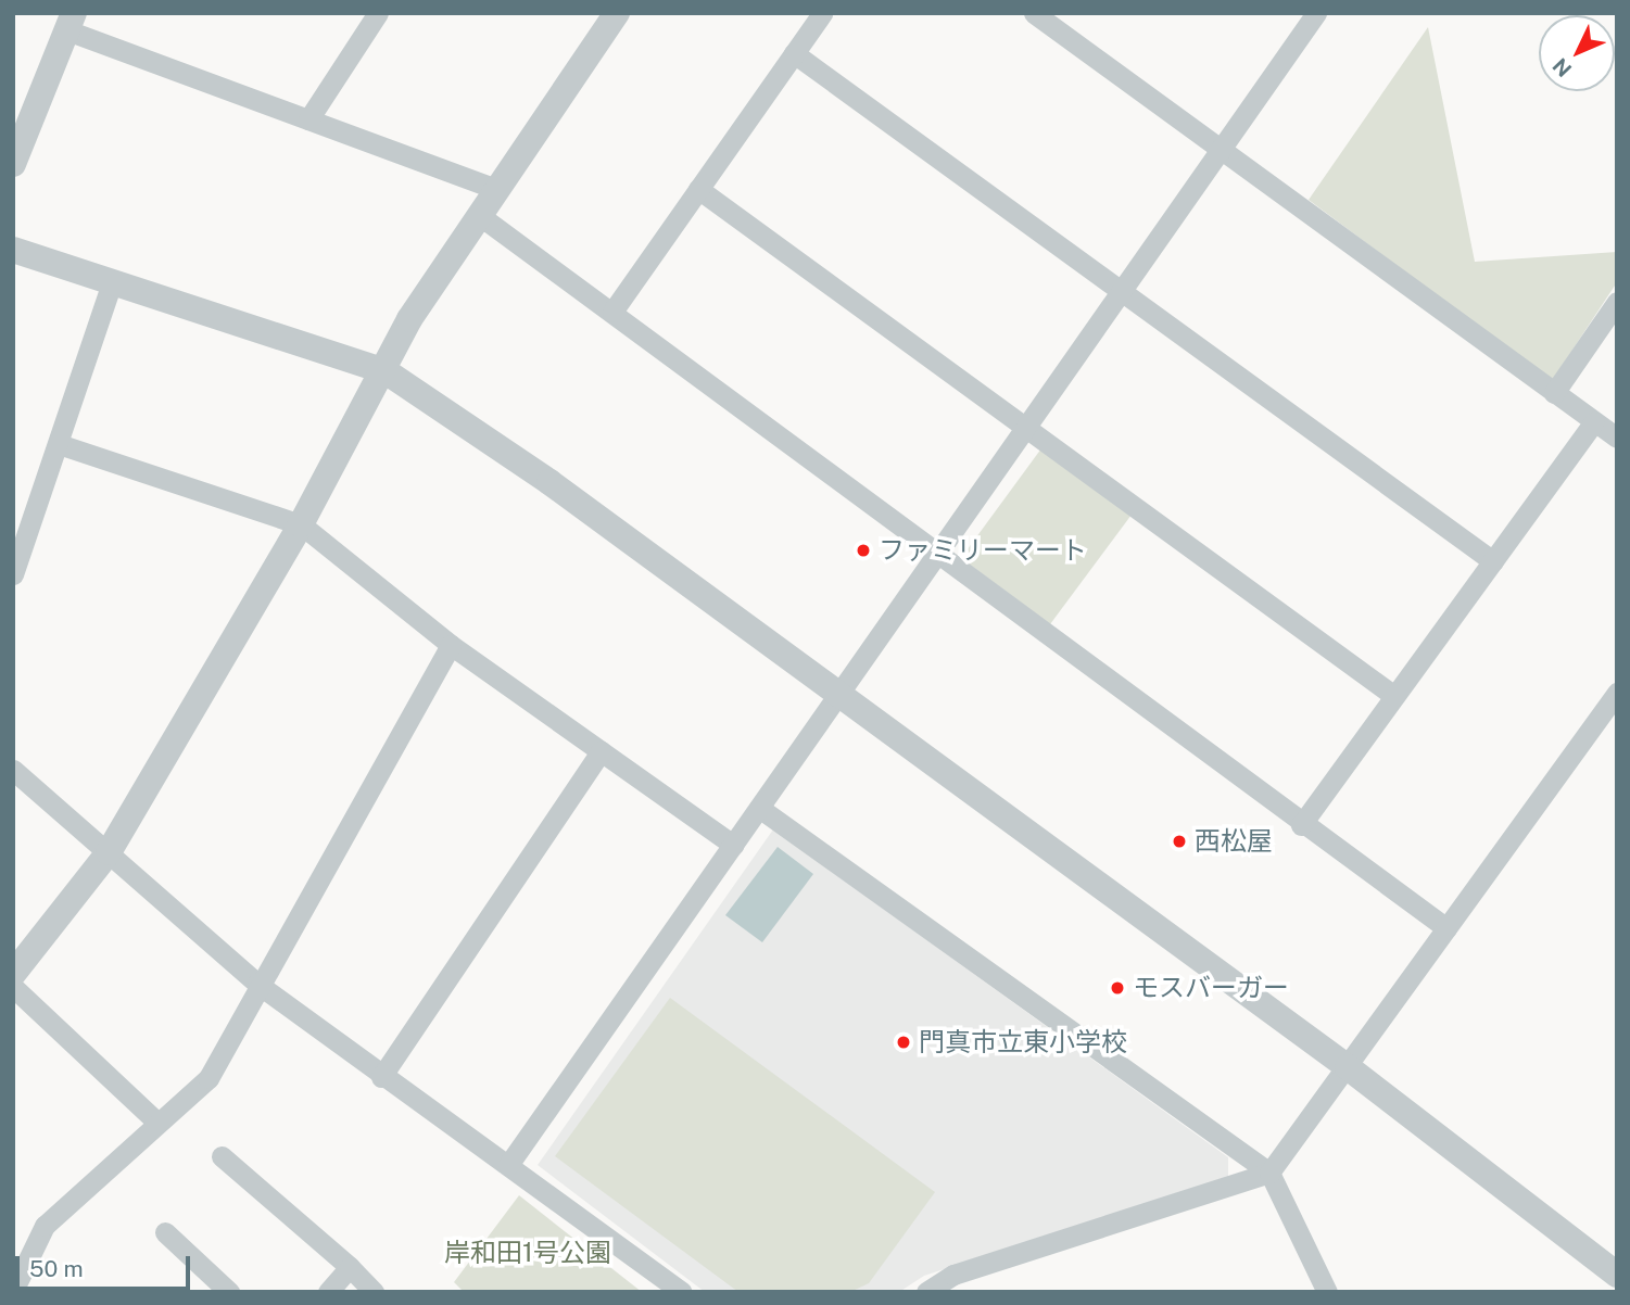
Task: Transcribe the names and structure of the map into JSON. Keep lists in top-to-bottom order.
{
  "parks": ["岸和田1号公園"],
  "places": [
    "ファミリーマート",
    "西松屋",
    "モスバーガー",
    "門真市立東小学校"
  ],
  "scale_bar": "50 m",
  "north": "bottom left"
}
